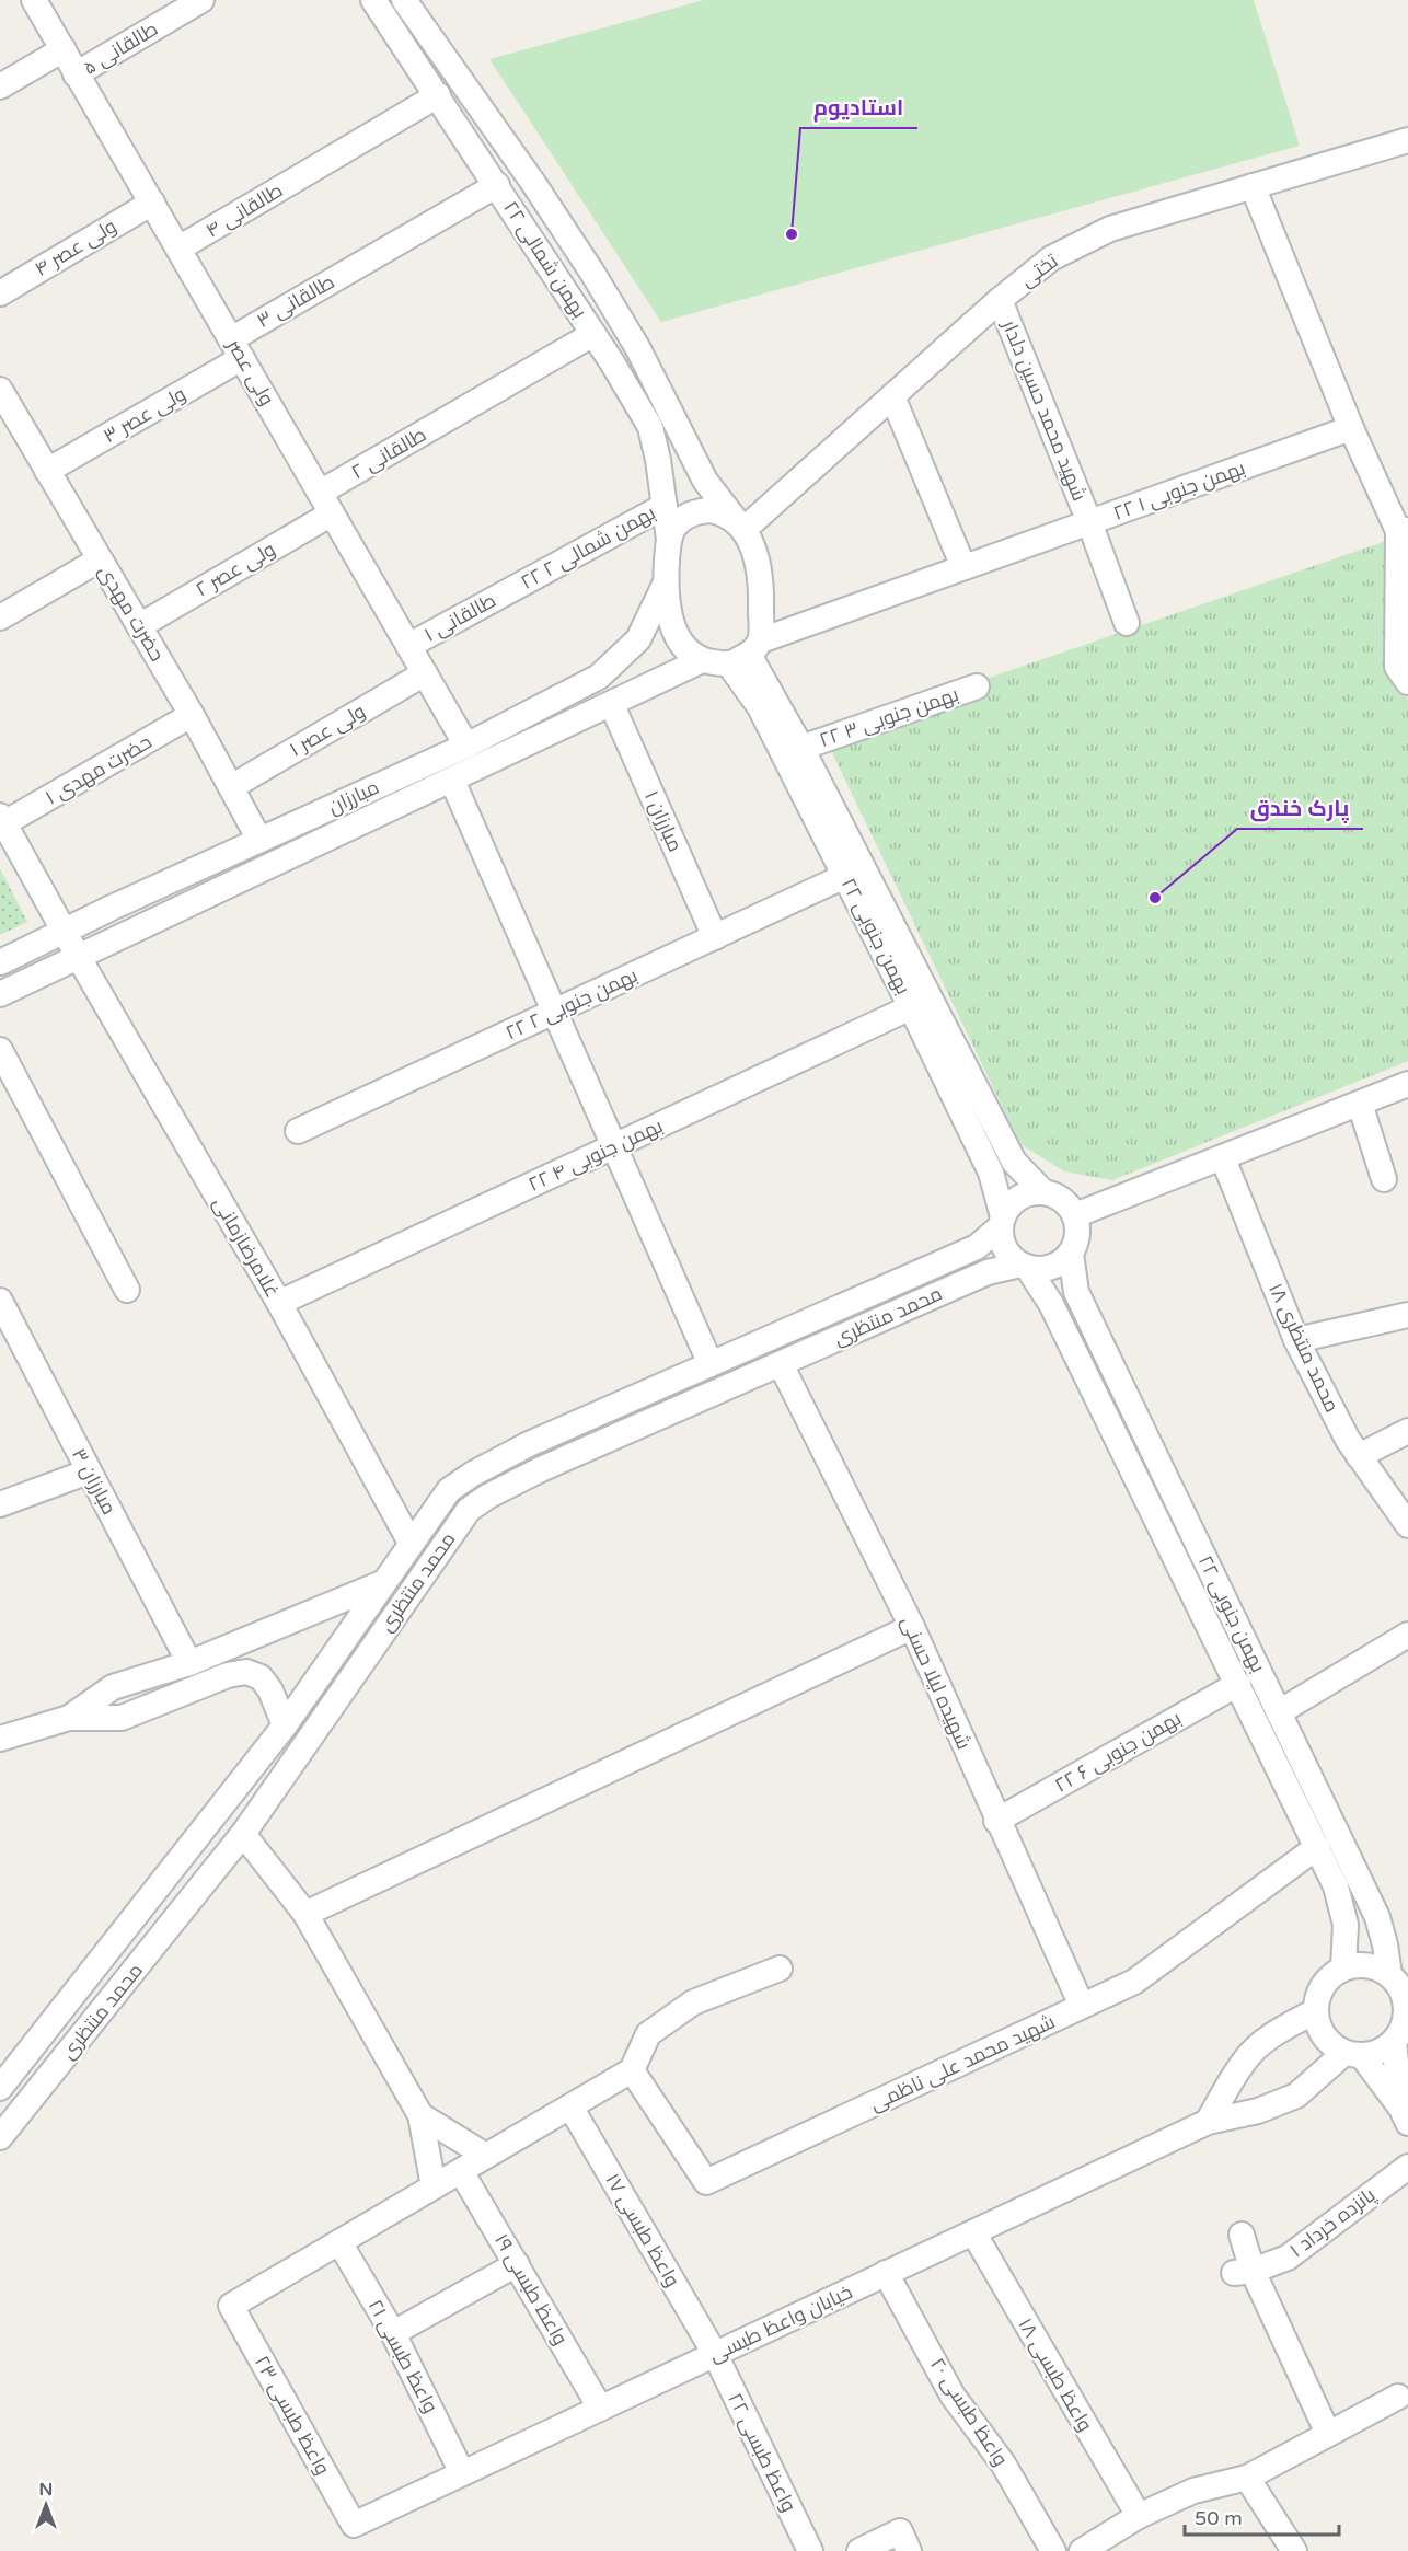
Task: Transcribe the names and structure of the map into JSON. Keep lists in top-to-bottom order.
{
  "streets": {
    "street": [
      "طالقانی ۵",
      "طالقانی ۴",
      "ولی عصر ۴",
      "۲۲ بهمن شمالی",
      "تختی",
      "طالقانی ۳",
      "ولی عصر",
      "شهید محمد حسین دلدار",
      "ولی عصر ۳",
      "طالقانی ۲",
      "۲۲ بهمن جنوبی ۱",
      "۲۲ بهمن شمالی ۲",
      "ولی عصر ۲",
      "حضرت مهدی",
      "طالقانی ۱",
      "۲۲ بهمن جنوبی ۳",
      "ولی عصر ۱",
      "حضرت مهدی ۱",
      "مبارزان",
      "مبارزان ۱",
      "۲۲ بهمن جنوبی",
      "۲۲ بهمن جنوبی ۲",
      "۲۲ بهمن جنوبی ۴",
      "غلامرضازمانی",
      "محمد منتظری",
      "محمد منتظری ۱۸",
      "مبارزان ۳",
      "شهیده لیلا حسنی",
      "۲۲ بهمن جنوبی ۶",
      "شهید محمد علی ناظمی",
      "پانزده خرداد ۱",
      "واعظ طبسی ۱۷",
      "واعظ طبسی ۱۹",
      "خیابان واعظ طبسی",
      "واعظ طبسی ۲۱",
      "واعظ طبسی ۱۸",
      "واعظ طبسی ۲۰",
      "واعظ طبسی ۲۳",
      "واعظ طبسی ۲۲"
    ]
  },
  "crossings": [
    ["طالقانی ۵", "ولی عصر"],
    ["طالقانی ۴", "۲۲ بهمن شمالی"],
    ["طالقانی ۴", "ولی عصر"],
    ["ولی عصر ۴", "ولی عصر"],
    ["۲۲ بهمن شمالی", "تختی"],
    ["۲۲ بهمن شمالی", "طالقانی ۳"],
    ["۲۲ بهمن شمالی", "طالقانی ۲"],
    ["۲۲ بهمن شمالی", "۲۲ بهمن جنوبی ۱"],
    ["۲۲ بهمن شمالی", "۲۲ بهمن شمالی ۲"],
    ["۲۲ بهمن شمالی", "مبارزان"],
    ["۲۲ بهمن شمالی", "۲۲ بهمن جنوبی"],
    ["تختی", "شهید محمد حسین دلدار"],
    ["تختی", "۲۲ بهمن جنوبی ۱"],
    ["تختی", "مبارزان"],
    ["تختی", "۲۲ بهمن جنوبی"],
    ["طالقانی ۳", "ولی عصر"],
    ["طالقانی ۳", "ولی عصر ۳"],
    ["ولی عصر", "ولی عصر ۳"],
    ["ولی عصر", "طالقانی ۲"],
    ["ولی عصر", "ولی عصر ۲"],
    ["ولی عصر", "طالقانی ۱"],
    ["ولی عصر", "ولی عصر ۱"],
    ["ولی عصر", "مبارزان"],
    ["شهید محمد حسین دلدار", "۲۲ بهمن جنوبی ۱"],
    ["ولی عصر ۳", "حضرت مهدی"],
    ["طالقانی ۲", "ولی عصر ۲"],
    ["۲۲ بهمن جنوبی ۱", "مبارزان"],
    ["۲۲ بهمن جنوبی ۱", "۲۲ بهمن جنوبی"],
    ["۲۲ بهمن شمالی ۲", "طالقانی ۱"],
    ["ولی عصر ۲", "حضرت مهدی"],
    ["حضرت مهدی", "ولی عصر ۱"],
    ["حضرت مهدی", "حضرت مهدی ۱"],
    ["حضرت مهدی", "مبارزان"],
    ["۲۲ بهمن جنوبی ۳", "۲۲ بهمن جنوبی"],
    ["حضرت مهدی ۱", "غلامرضازمانی"],
    ["مبارزان", "مبارزان ۱"],
    ["مبارزان", "۲۲ بهمن جنوبی"],
    ["مبارزان", "غلامرضازمانی"],
    ["مبارزان ۱", "۲۲ بهمن جنوبی ۲"],
    ["۲۲ بهمن جنوبی", "۲۲ بهمن جنوبی ۲"],
    ["۲۲ بهمن جنوبی", "۲۲ بهمن جنوبی ۴"],
    ["۲۲ بهمن جنوبی", "محمد منتظری"],
    ["۲۲ بهمن جنوبی", "۲۲ بهمن جنوبی ۶"],
    ["۲۲ بهمن جنوبی", "شهید محمد علی ناظمی"],
    ["۲۲ بهمن جنوبی", "خیابان واعظ طبسی"],
    ["۲۲ بهمن جنوبی ۴", "غلامرضازمانی"],
    ["غلامرضازمانی", "محمد منتظری"],
    ["محمد منتظری", "شهیده لیلا حسنی"],
    ["شهیده لیلا حسنی", "۲۲ بهمن جنوبی ۶"],
    ["شهیده لیلا حسنی", "شهید محمد علی ناظمی"],
    ["واعظ طبسی ۱۷", "خیابان واعظ طبسی"],
    ["واعظ طبسی ۱۷", "واعظ طبسی ۲۲"],
    ["واعظ طبسی ۱۹", "خیابان واعظ طبسی"],
    ["خیابان واعظ طبسی", "واعظ طبسی ۲۱"],
    ["خیابان واعظ طبسی", "واعظ طبسی ۱۸"],
    ["خیابان واعظ طبسی", "واعظ طبسی ۲۰"],
    ["خیابان واعظ طبسی", "واعظ طبسی ۲۳"],
    ["خیابان واعظ طبسی", "واعظ طبسی ۲۲"],
    ["واعظ طبسی ۲۱", "واعظ طبسی ۲۳"]
  ],
  "places": ["استادیوم", "پارک خندق"],
  "scale_bar": "50 m",
  "north": "top"
}
